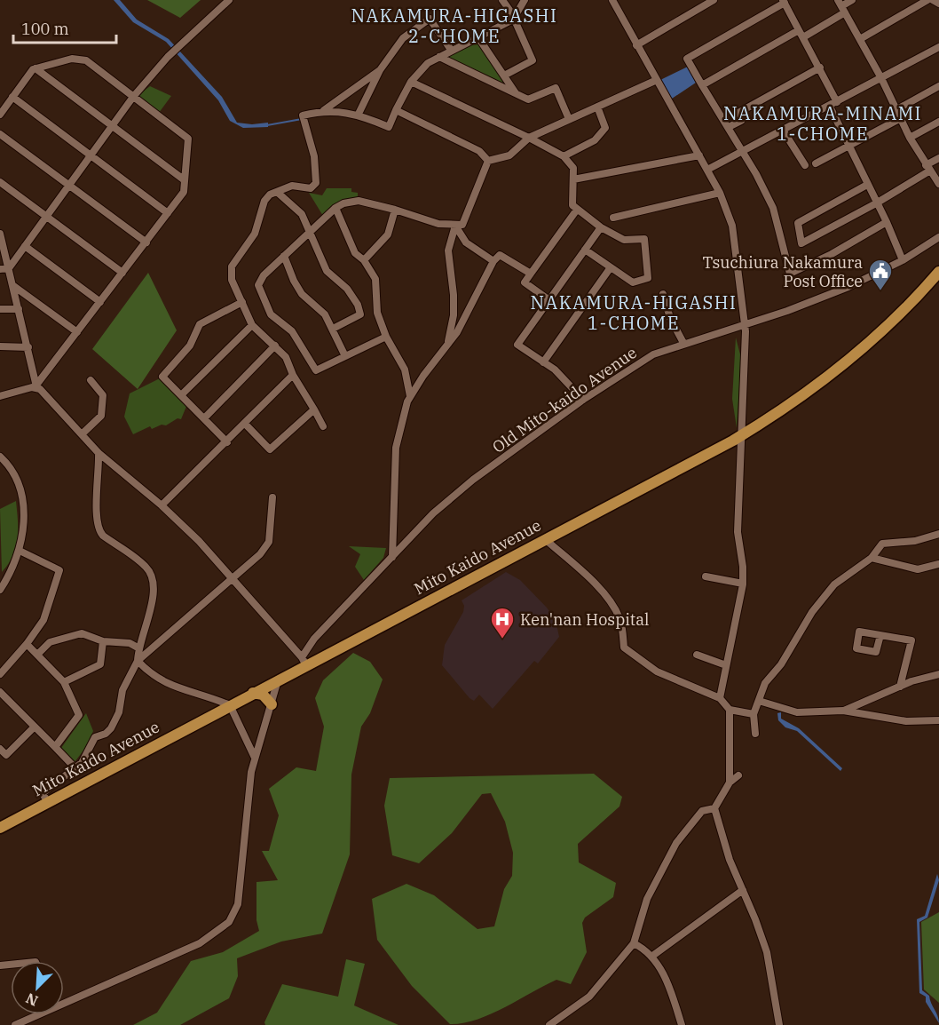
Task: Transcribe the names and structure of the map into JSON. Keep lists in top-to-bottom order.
{
  "streets": {
    "highway": ["Mito Kaido Avenue"],
    "street": ["Old Mito-kaido Avenue"]
  },
  "crossings": [
    ["Old Mito-kaido Avenue", "Mito Kaido Avenue"]
  ],
  "districts": ["NAKAMURA-HIGASHI 2-CHOME", "NAKAMURA-MINAMI 1-CHOME", "NAKAMURA-HIGASHI 1-CHOME"],
  "places": {
    "public building": ["Tsuchiura Nakamura Post Office"],
    "hospital": ["Ken'nan Hospital"]
  },
  "scale_bar": "100 m",
  "north": "bottom left"
}
